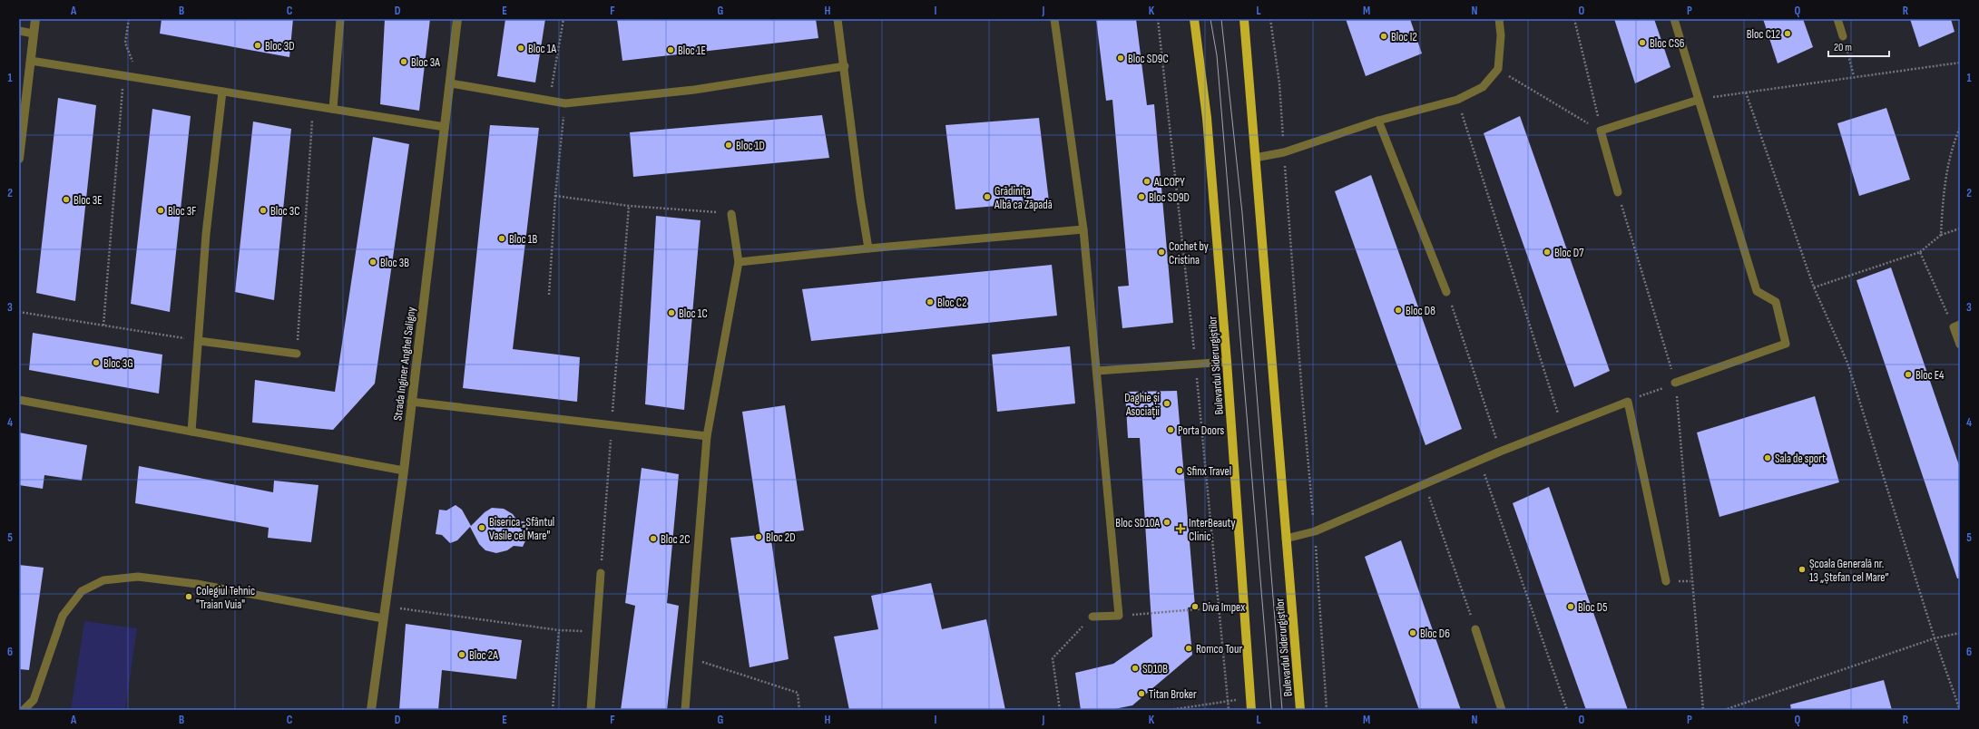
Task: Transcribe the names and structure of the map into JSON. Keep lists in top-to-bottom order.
{
  "streets": {
    "main road": ["Bulevardul Siderurgiștilor"],
    "street": ["Strada Inginer Anghel Saligny"]
  },
  "places": {
    "other": [
      "Bloc C12",
      "Bloc I2",
      "Bloc CS6",
      "Bloc 3D",
      "Bloc 1A",
      "Bloc 1E",
      "Bloc SD9C",
      "Bloc 3A",
      "Bloc 1D",
      "ALCOPY",
      "Grădinița Albă ca Zăpadă",
      "Bloc SD9D",
      "Bloc 3E",
      "Bloc 3F",
      "Bloc 3C",
      "Bloc 1B",
      "Cochet by Cristina",
      "Bloc D7",
      "Bloc 3B",
      "Bloc C2",
      "Bloc D8",
      "Bloc 1C",
      "Bloc 3G",
      "Bloc E4",
      "Daghie și Asociații",
      "Porta Doors",
      "Sala de sport",
      "Sfinx Travel",
      "Bloc SD10A",
      "Biserica „Sfântul Vasile cel Mare\"",
      "Bloc 2D",
      "Bloc 2C",
      "Școala Generală nr. 13 „Ștefan cel Mare”",
      "Colegiul Tehnic \"Traian Vuia\"",
      "Diva Impex",
      "Bloc D5",
      "Bloc D6",
      "Romco Tour",
      "Bloc 2A",
      "SD10B",
      "Titan Broker"
    ],
    "health": ["InterBeauty Clinic"]
  },
  "scale_bar": "20 m",
  "grid": {
    "columns": [
      "A",
      "B",
      "C",
      "D",
      "E",
      "F",
      "G",
      "H",
      "I",
      "J",
      "K",
      "L",
      "M",
      "N",
      "O",
      "P",
      "Q",
      "R"
    ],
    "rows": [
      "1",
      "2",
      "3",
      "4",
      "5",
      "6"
    ]
  }
}
